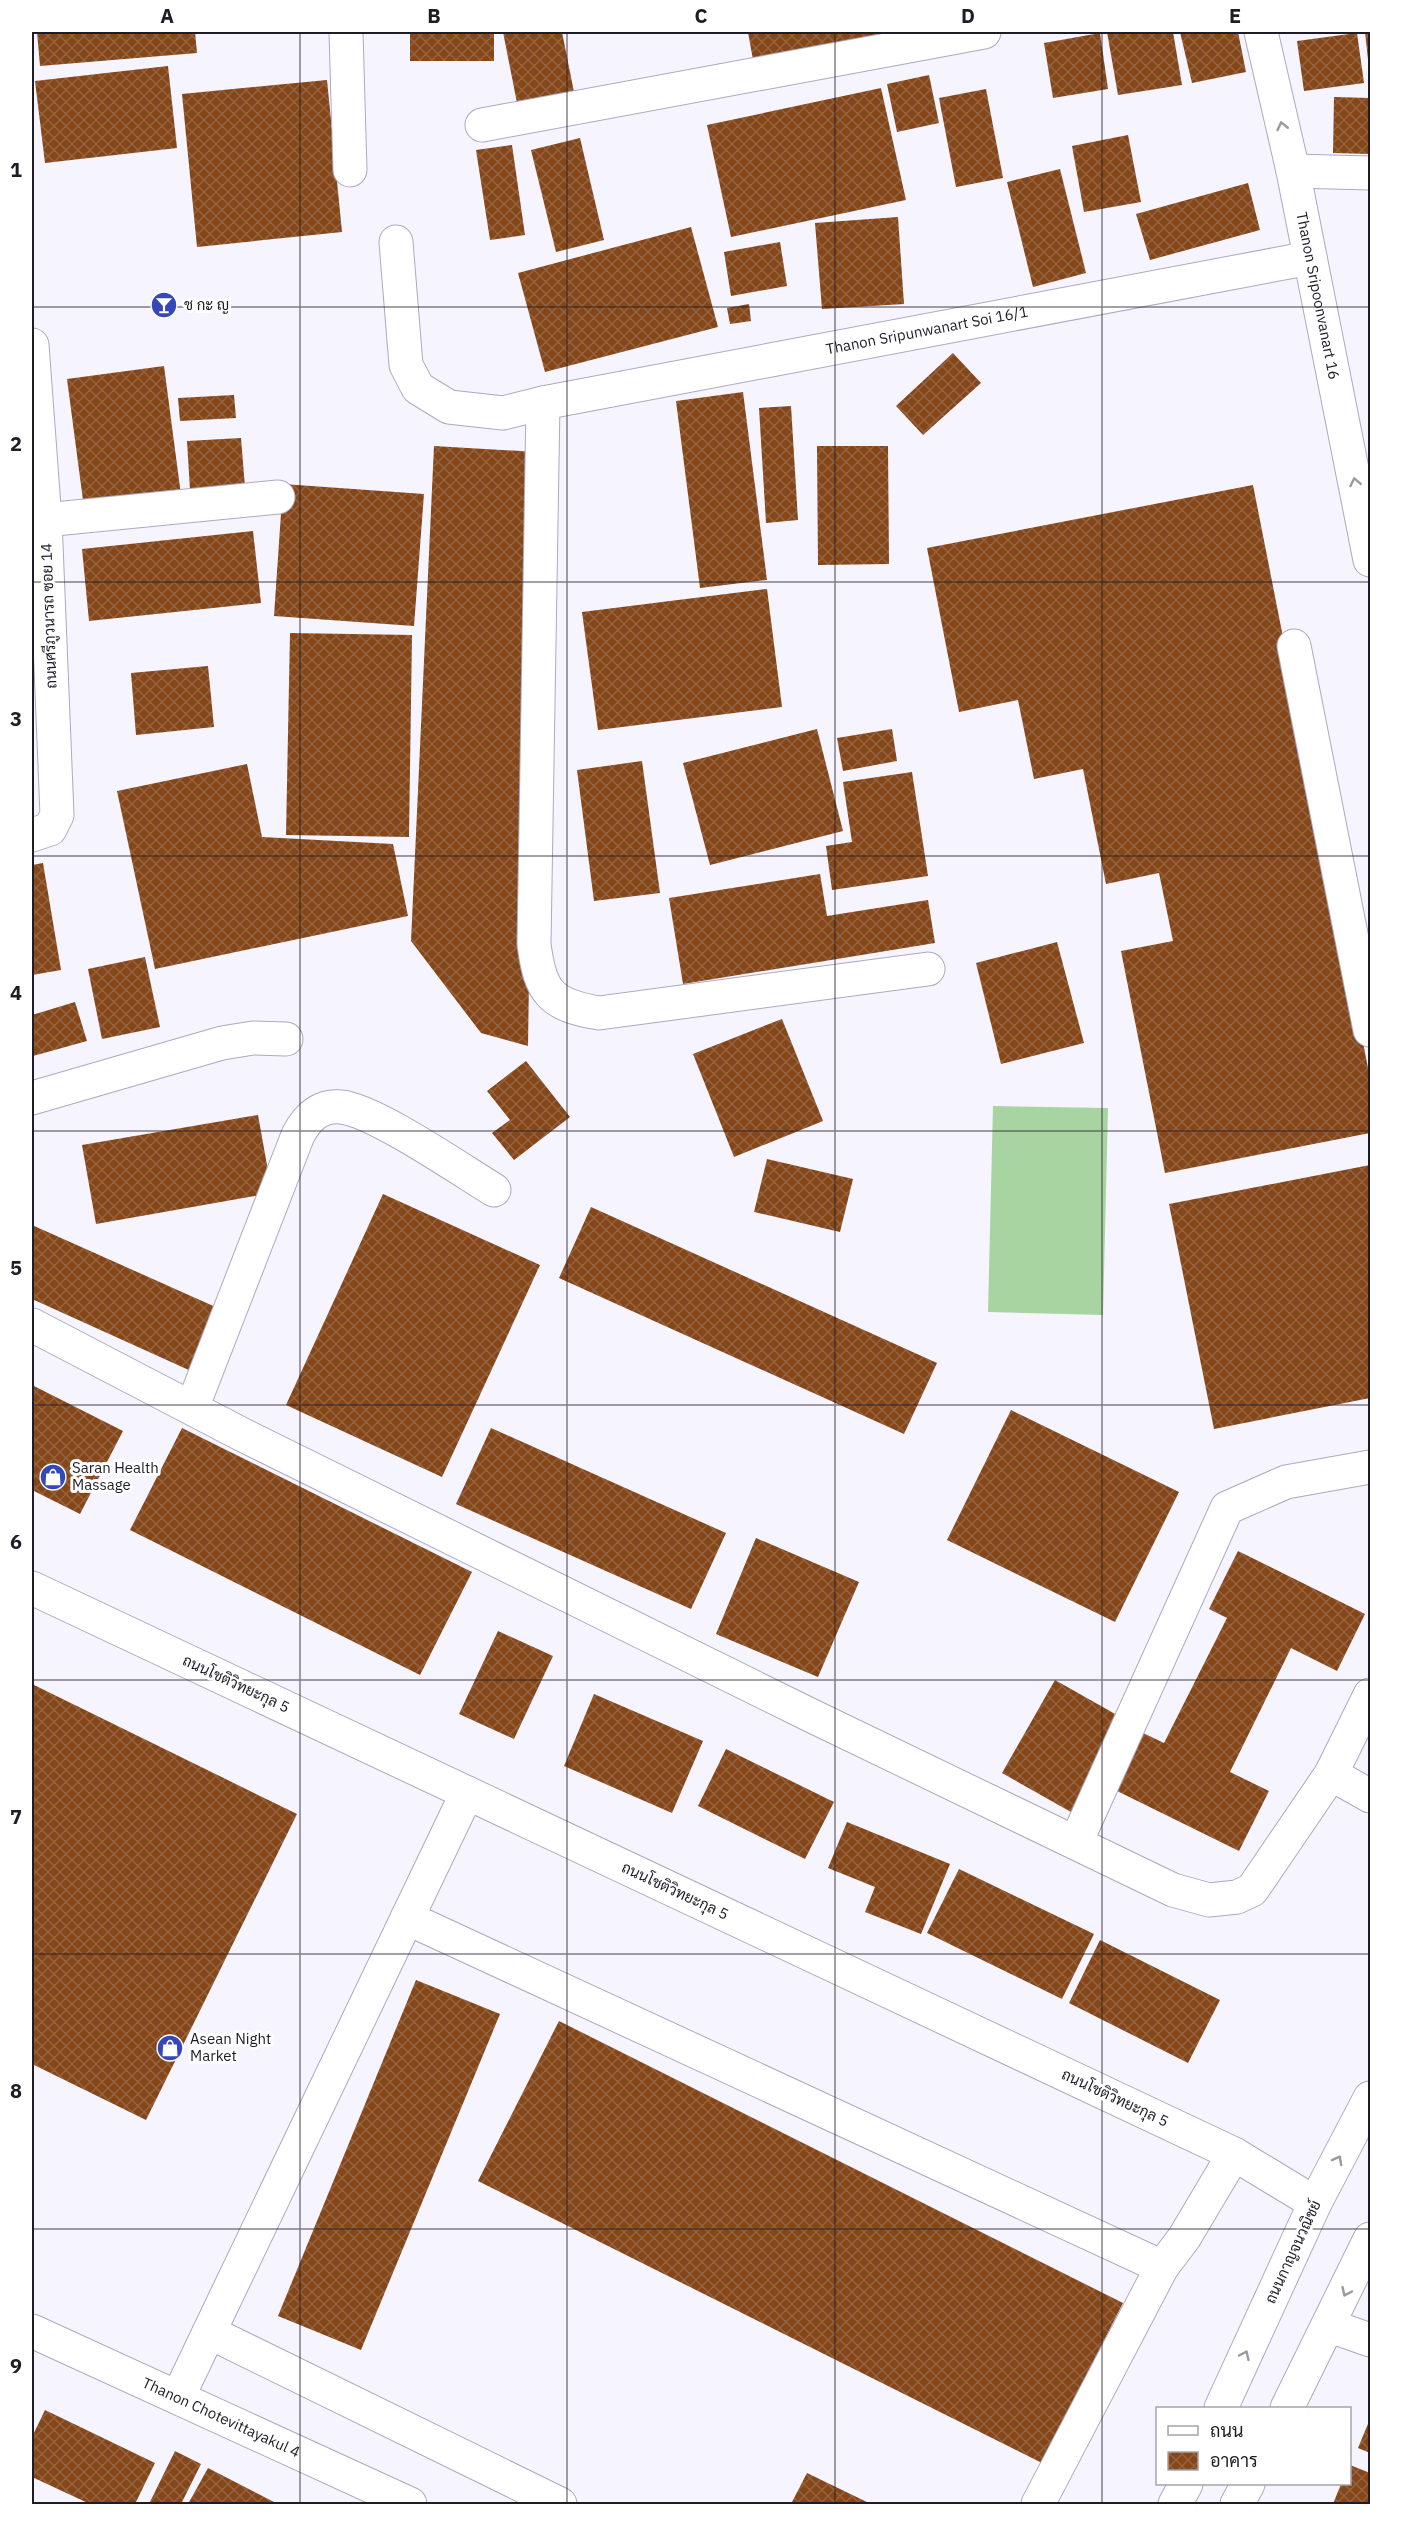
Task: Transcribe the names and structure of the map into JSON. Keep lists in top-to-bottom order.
{
  "streets": {
    "street": [
      "Thanon Sripoonvanart 16",
      "Thanon Sripunwanart Soi 16/1",
      "ถนนศรีภูวนารถ ซอย 14",
      "ถนนโชติวิทยะกุล 5",
      "ถนนกาญจนวณิชย์",
      "Thanon Chotevittayakul 4"
    ]
  },
  "crossings": [
    ["Thanon Sripoonvanart 16", "Thanon Sripunwanart Soi 16/1"],
    ["ถนนโชติวิทยะกุล 5", "ถนนกาญจนวณิชย์"]
  ],
  "one_way": ["Thanon Sripoonvanart 16"],
  "places": {
    "bar": ["ช กะ ญ"],
    "shop": ["Saran Health Massage", "Asean Night Market"]
  },
  "legend": ["ถนน", "อาคาร"],
  "grid": {
    "columns": [
      "A",
      "B",
      "C",
      "D",
      "E"
    ],
    "rows": [
      "1",
      "2",
      "3",
      "4",
      "5",
      "6",
      "7",
      "8",
      "9"
    ]
  }
}
